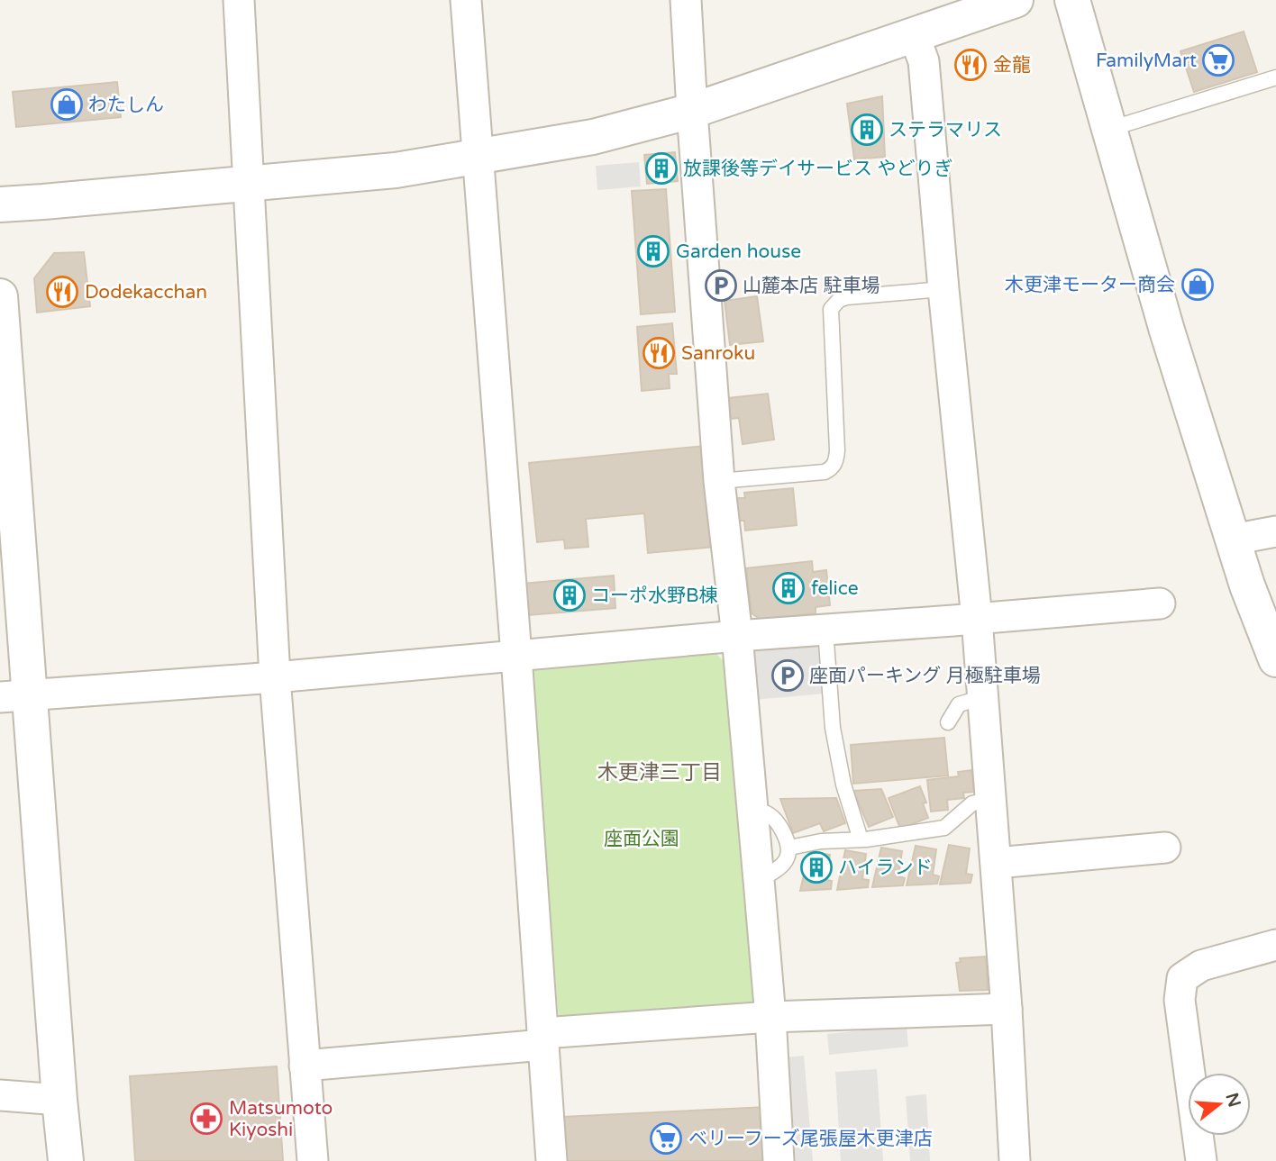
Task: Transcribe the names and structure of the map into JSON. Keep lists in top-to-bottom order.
{
  "districts": ["木更津三丁目"],
  "parks": ["座面公園"],
  "places": {
    "supermarket": ["FamilyMart", "ベリーフーズ尾張屋木更津店"],
    "restaurant": ["金龍", "Dodekacchan", "Sanroku"],
    "shop": ["わたしん", "木更津モーター商会"],
    "building": [
      "ステラマリス",
      "放課後等デイサービス やどりぎ",
      "Garden house",
      "felice",
      "コーポ水野B棟",
      "ハイランド"
    ],
    "parking": ["山麓本店 駐車場", "座面パーキング 月極駐車場"],
    "pharmacy": ["Matsumoto Kiyoshi"]
  },
  "north": "right"
}
